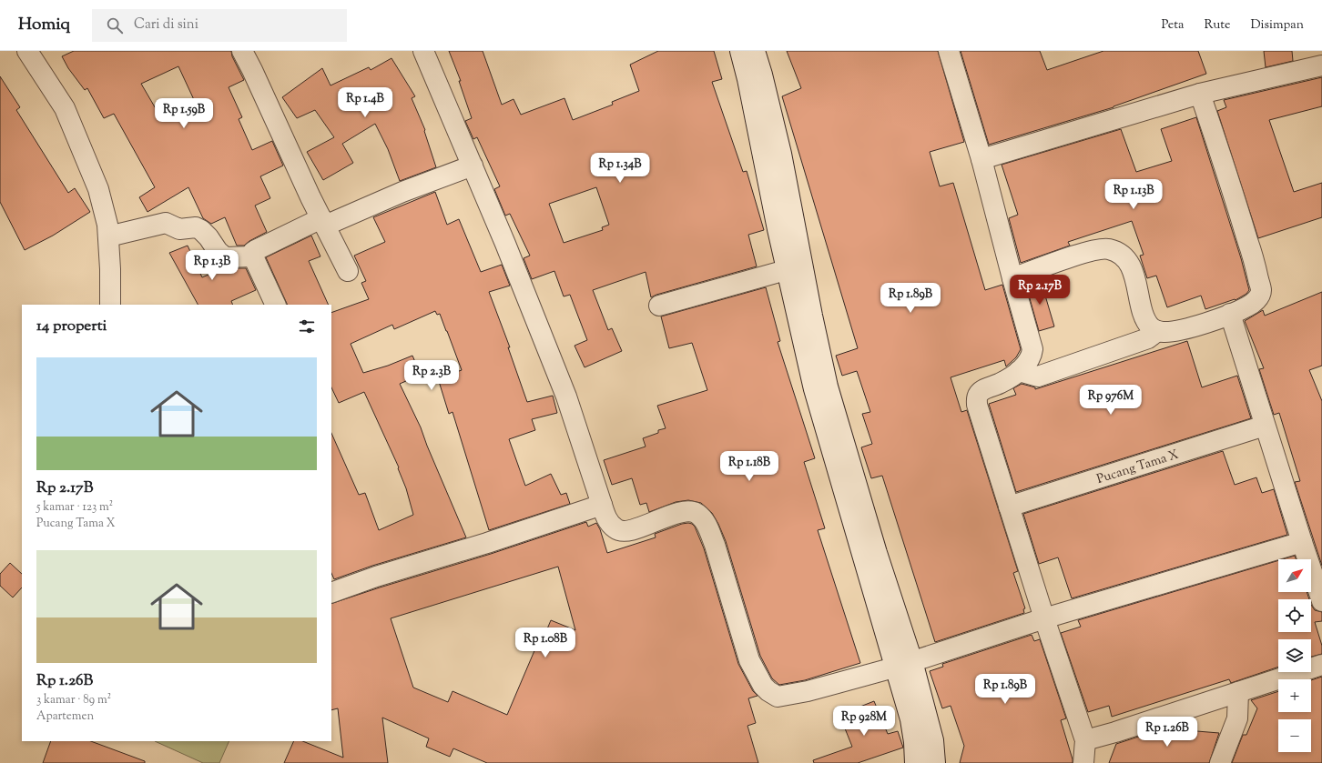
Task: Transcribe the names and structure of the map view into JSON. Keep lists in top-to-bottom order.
{
  "streets": {
    "street": ["Pucang Tama X"]
  },
  "north": "top right",
  "page": {
    "header": "Homiq",
    "search": "Cari di sini",
    "nav": ["Peta", "Rute", "Disimpan"],
    "price": [
      "Rp 1.4B",
      "Rp 1.59B",
      "Rp 1.34B",
      "Rp 1.13B",
      "Rp 1.3B",
      "Rp 2.17B",
      "Rp 1.89B",
      "Rp 2.3B",
      "Rp 976M",
      "Rp 1.18B",
      "Rp 1.08B",
      "Rp 1.89B",
      "Rp 928M",
      "Rp 1.26B"
    ],
    "heading": "14 properti",
    "list": [
      {
        "name": "Rp 2.17B",
        "note": "5 kamar · 123 m² · Pucang Tama X"
      },
      {
        "name": "Rp 1.26B",
        "note": "3 kamar · 89 m² · Apartemen"
      }
    ],
    "map_buttons": ["+", "−"]
  }
}
